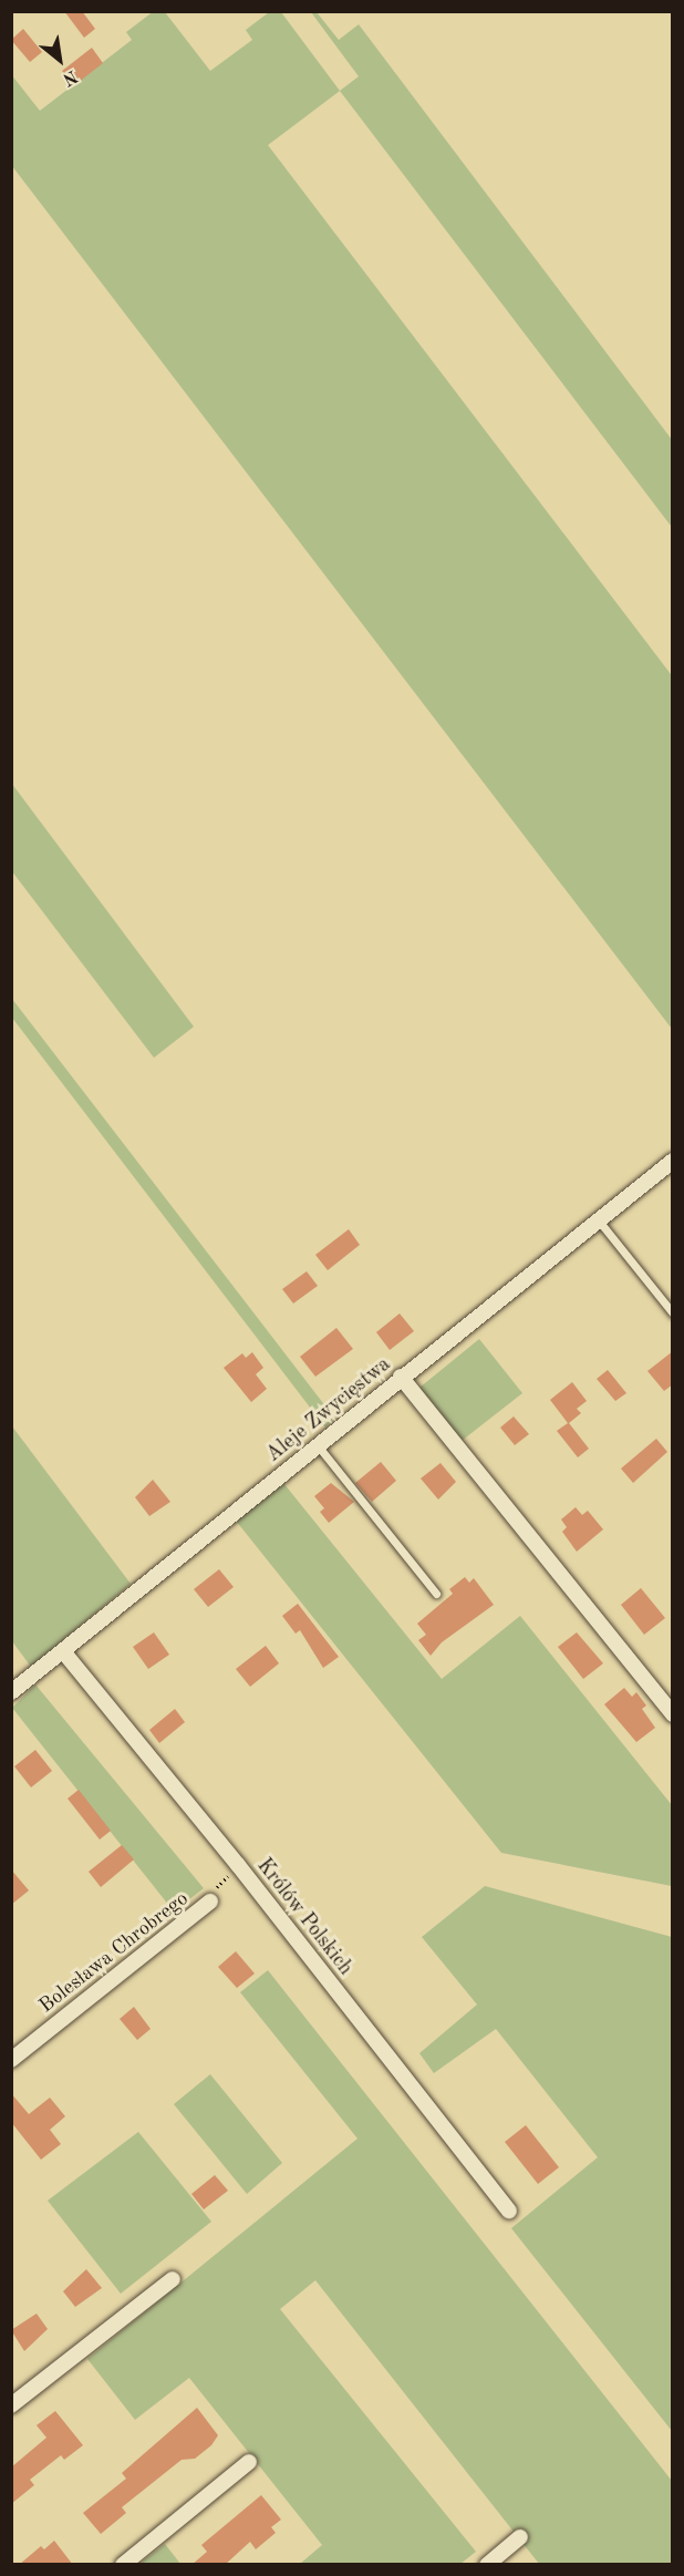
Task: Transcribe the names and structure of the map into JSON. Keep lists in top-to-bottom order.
{
  "streets": {
    "street": ["Aleje Zwycięstwa", "Królów Polskich", "Bolesława Chrobrego"]
  },
  "crossings": [
    ["Aleje Zwycięstwa", "Królów Polskich"]
  ],
  "north": "bottom right"
}
